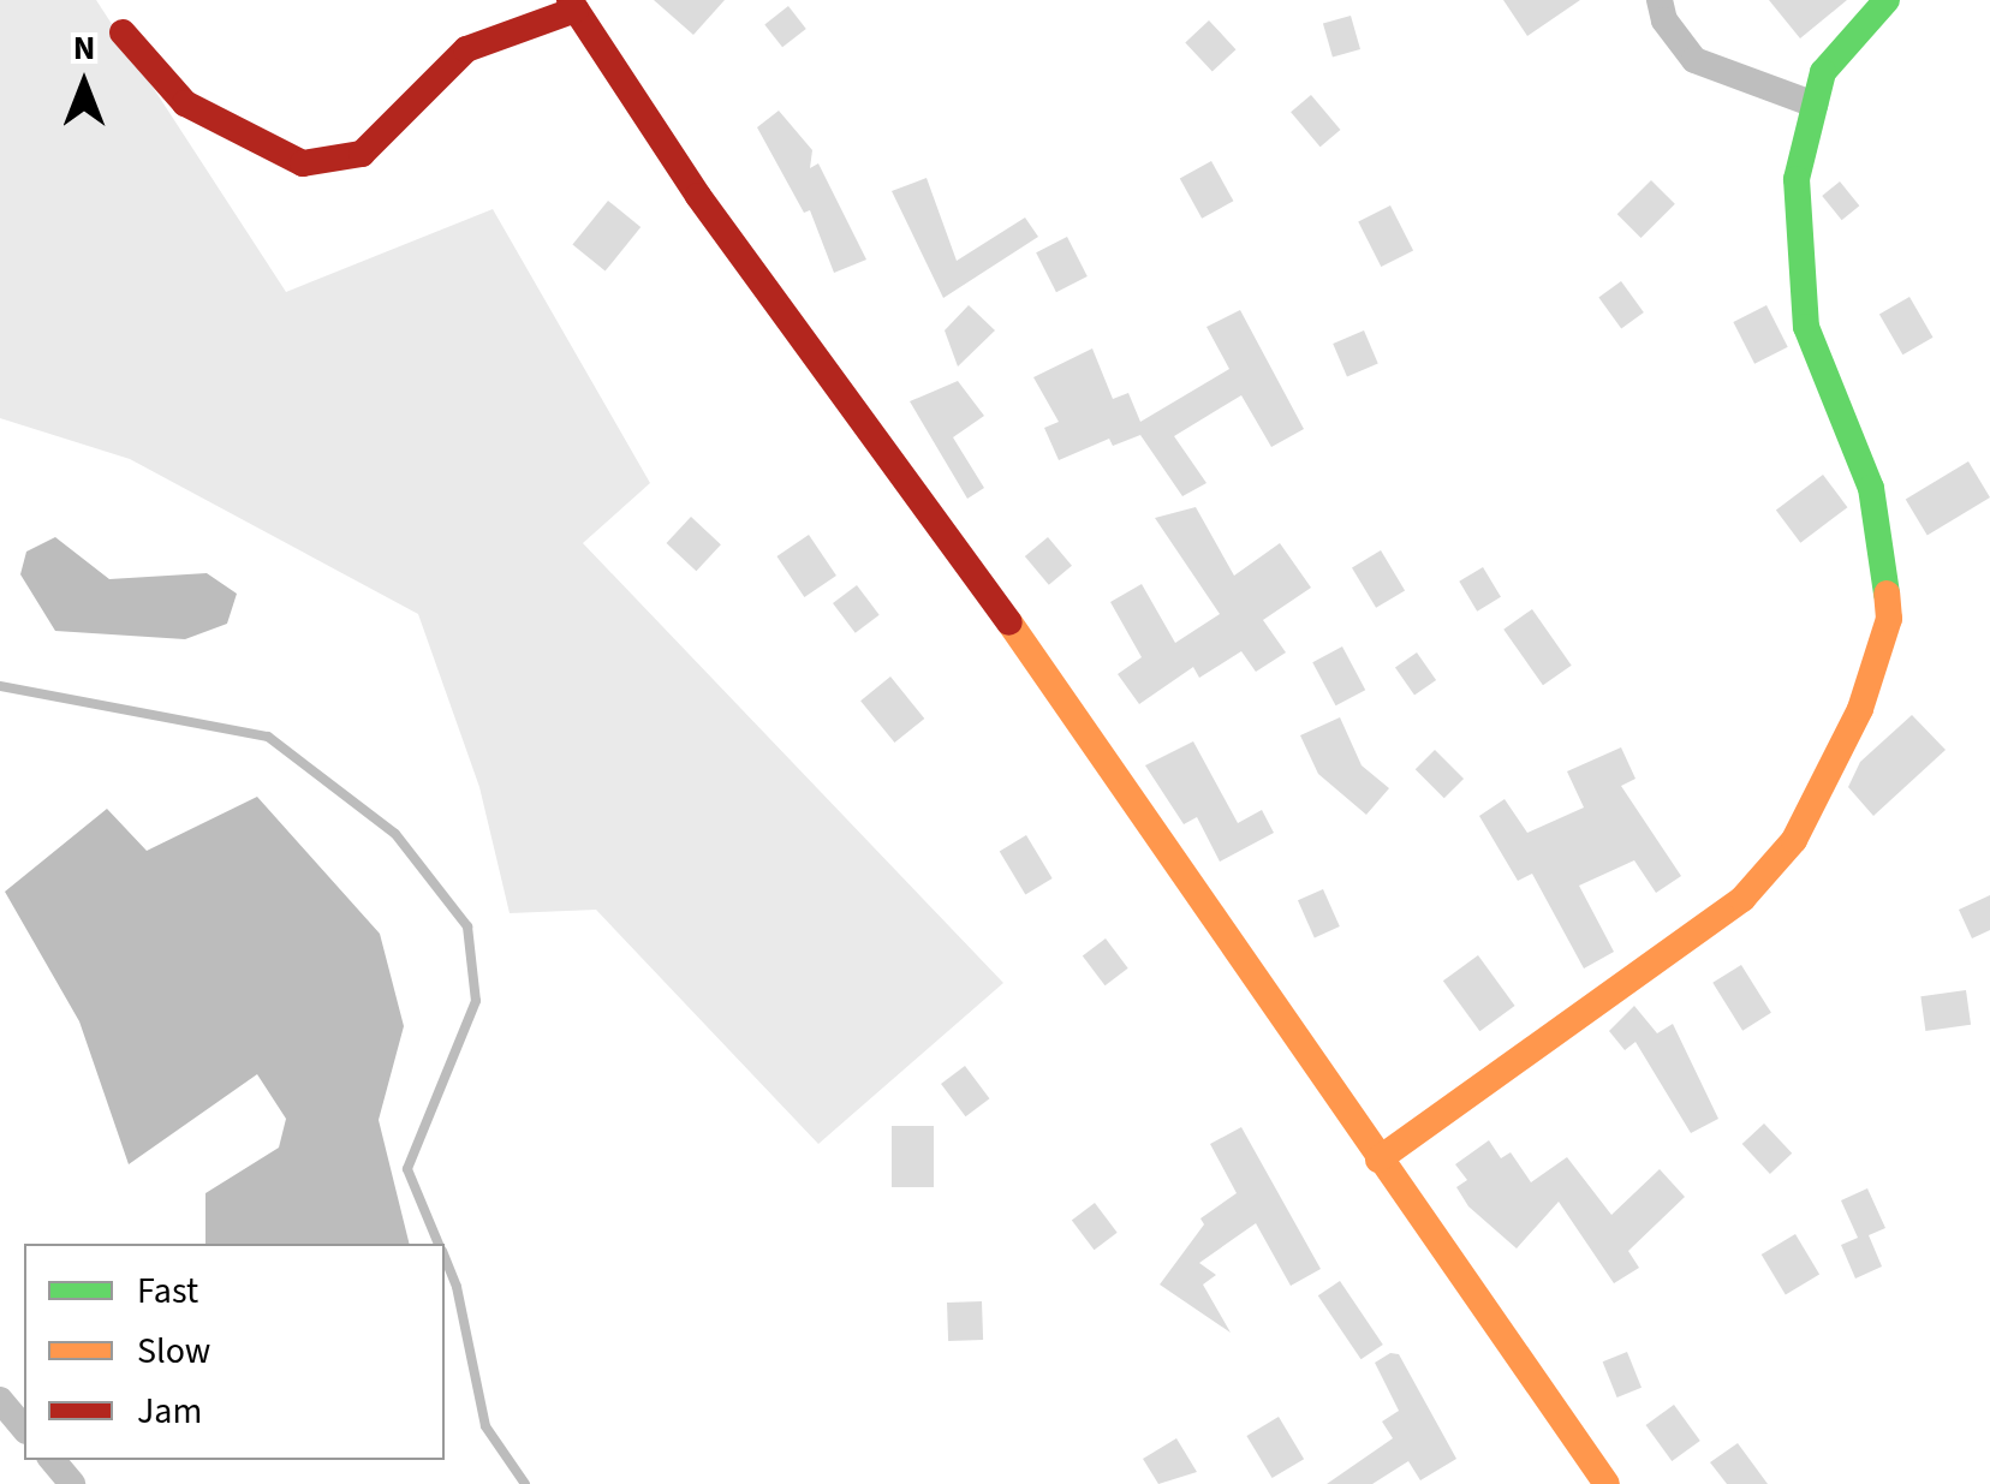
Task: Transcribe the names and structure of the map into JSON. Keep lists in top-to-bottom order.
{
  "legend": ["Fast", "Slow", "Jam"],
  "north": "top"
}
